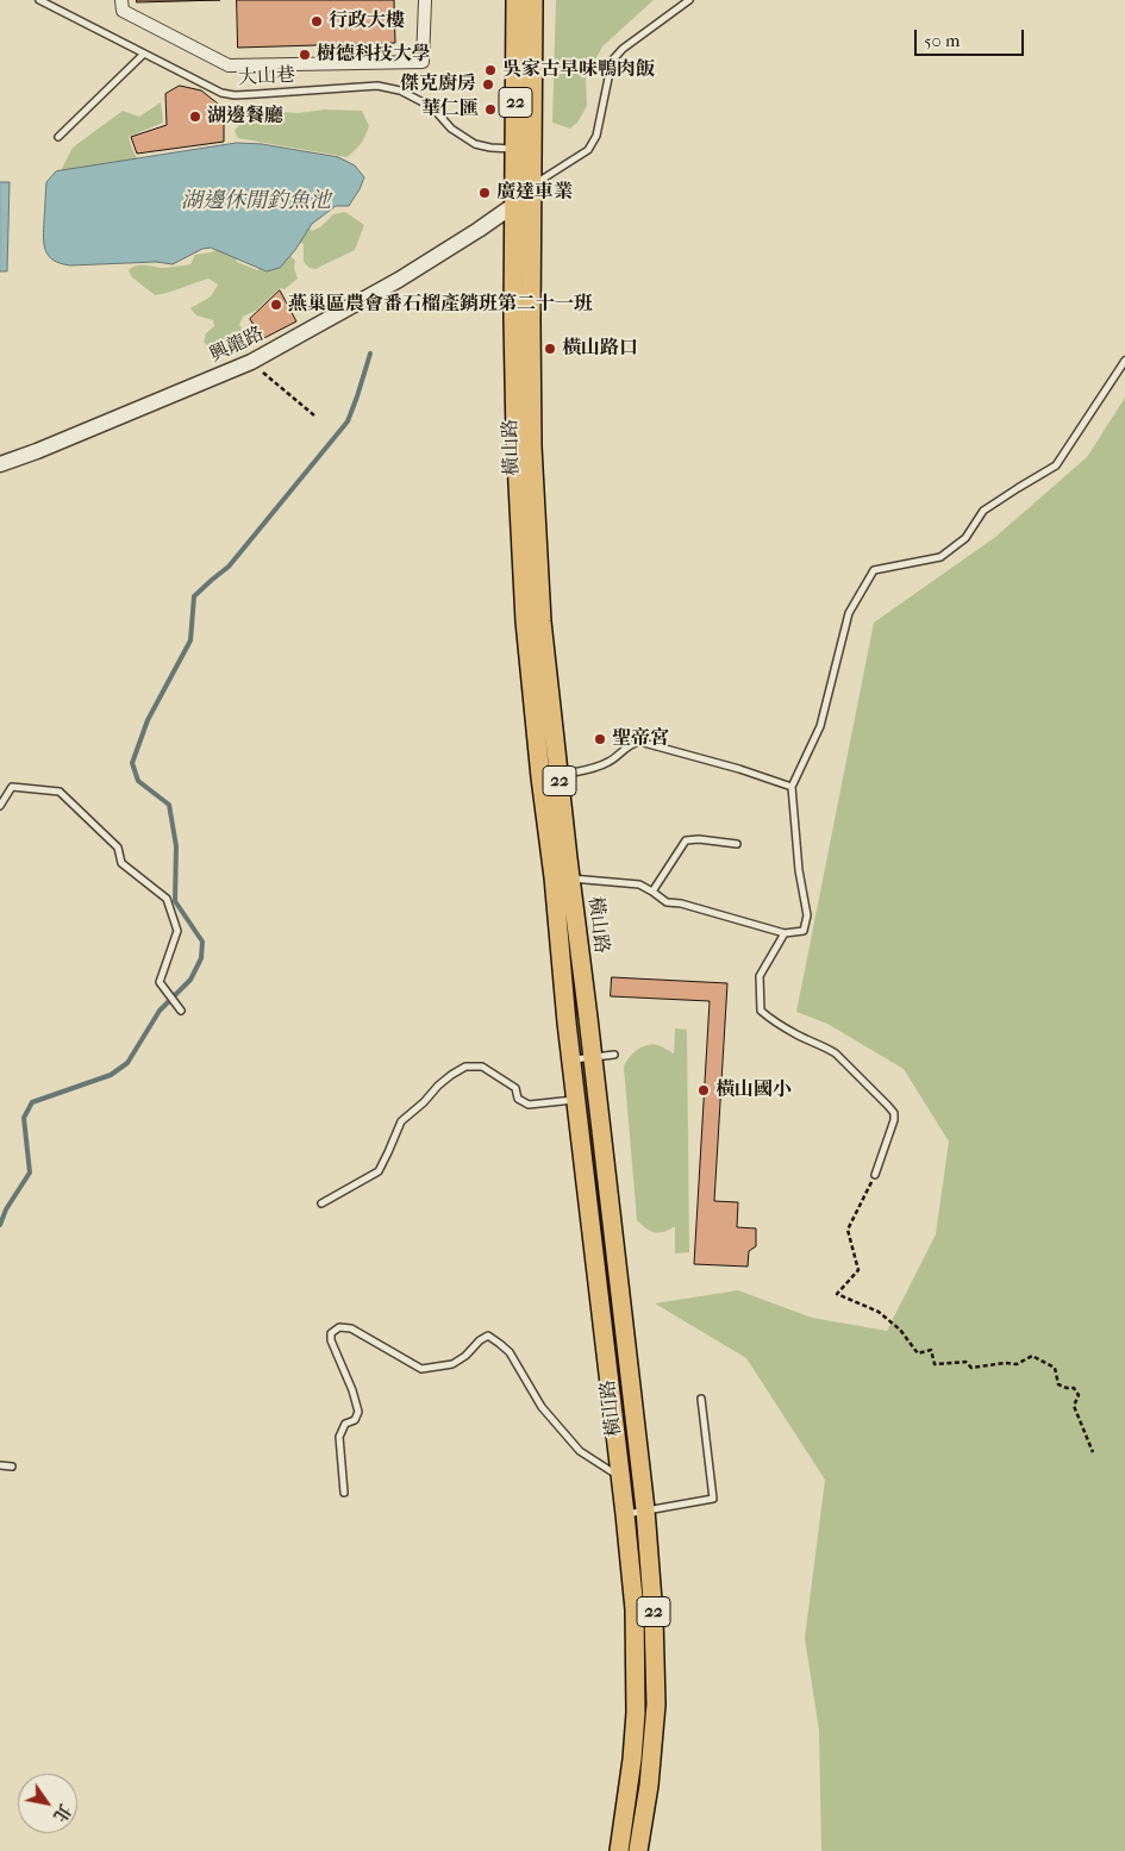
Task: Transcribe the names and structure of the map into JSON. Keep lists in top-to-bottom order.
{
  "streets": {
    "main road": ["22", "橫山路"],
    "street": ["興龍路"],
    "lane": ["大山巷"]
  },
  "crossings": [
    ["大山巷", "橫山路"],
    ["興龍路", "橫山路"]
  ],
  "water": ["湖邊休閒釣魚池"],
  "places": [
    "行政大樓",
    "樹德科技大學",
    "吳家古早味鴨肉飯",
    "傑克廚房",
    "華仁匯",
    "湖邊餐廳",
    "廣達車業",
    "燕巢區農會番石榴產銷班第二十一班",
    "橫山路口",
    "聖帝宮",
    "橫山國小"
  ],
  "scale_bar": "50 m",
  "north": "bottom right"
}
